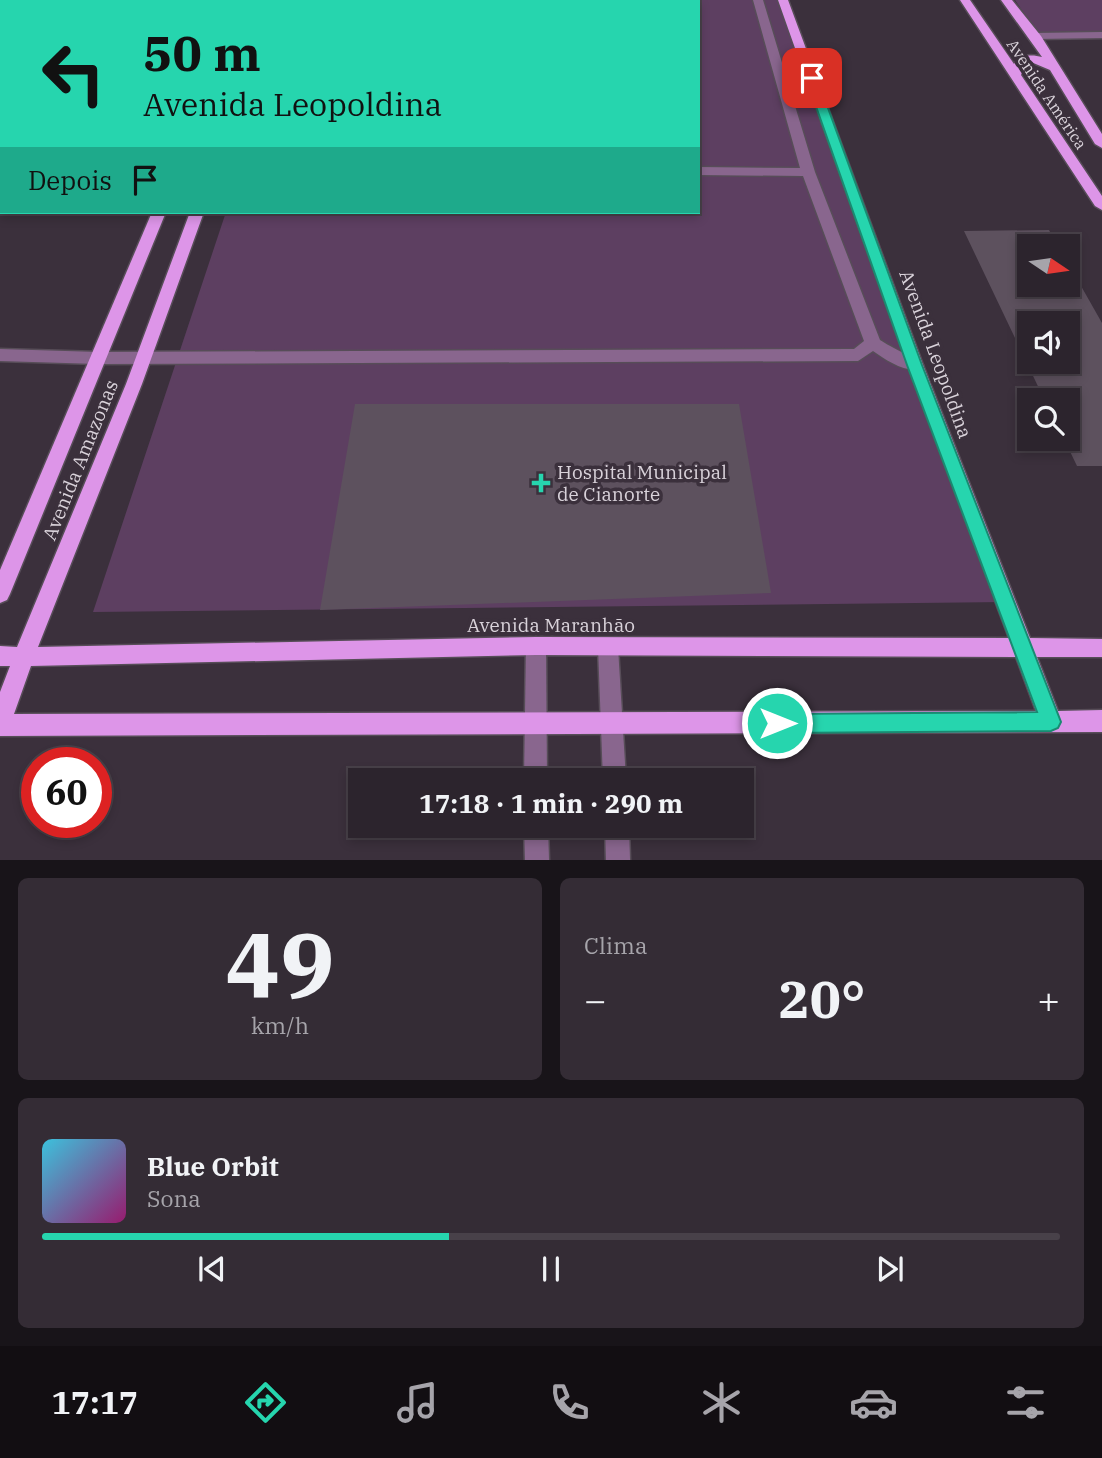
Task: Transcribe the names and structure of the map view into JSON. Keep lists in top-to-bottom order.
{
  "streets": {
    "main road": [
      "Avenida América",
      "Avenida Leopoldina",
      "Avenida Amazonas",
      "Avenida Maranhão"
    ]
  },
  "crossings": [
    ["Avenida Leopoldina", "Avenida Maranhão"],
    ["Avenida Amazonas", "Avenida Maranhão"]
  ],
  "places": {
    "health": ["Hospital Municipal de Cianorte"]
  },
  "north": "right",
  "page": {
    "turn": ["50 m", "Avenida Leopoldina"],
    "then": "Depois",
    "limit": "60",
    "trip": "17:18 · 1 min · 290 m",
    "tile": [
      ["49", "km/h"],
      "Clima"
    ],
    "heat": ["−", "20°", "+"],
    "song": ["Blue Orbit", "Sona"],
    "tabs": "17:17"
  }
}
